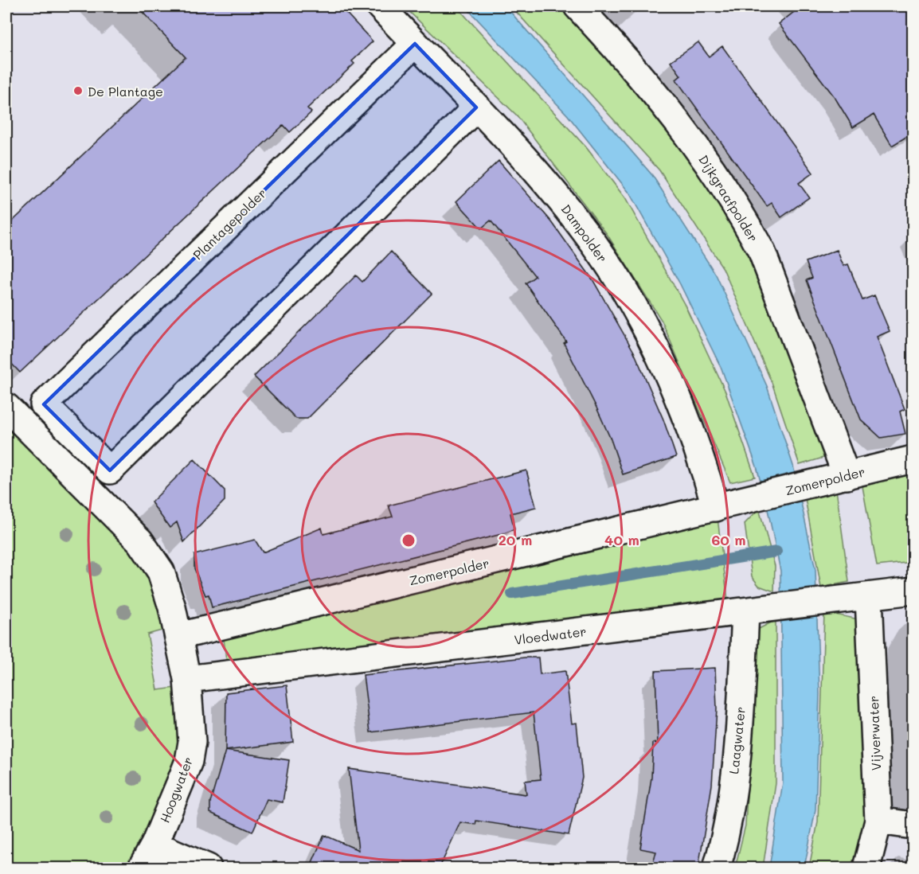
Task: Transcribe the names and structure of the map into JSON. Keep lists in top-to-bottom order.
{
  "streets": {
    "street": [
      "Dijkgraafpolder",
      "Plantagepolder",
      "Dampolder",
      "Zomerpolder",
      "Vloedwater",
      "Vijverwater",
      "Laagwater",
      "Hoogwater"
    ]
  },
  "crossings": [
    ["Dijkgraafpolder", "Zomerpolder"],
    ["Plantagepolder", "Dampolder"],
    ["Plantagepolder", "Zomerpolder"],
    ["Plantagepolder", "Vloedwater"],
    ["Plantagepolder", "Hoogwater"],
    ["Dampolder", "Zomerpolder"],
    ["Vloedwater", "Vijverwater"],
    ["Vloedwater", "Laagwater"],
    ["Vloedwater", "Hoogwater"]
  ],
  "places": ["De Plantage"],
  "rings": ["20 m", "40 m", "60 m"]
}
